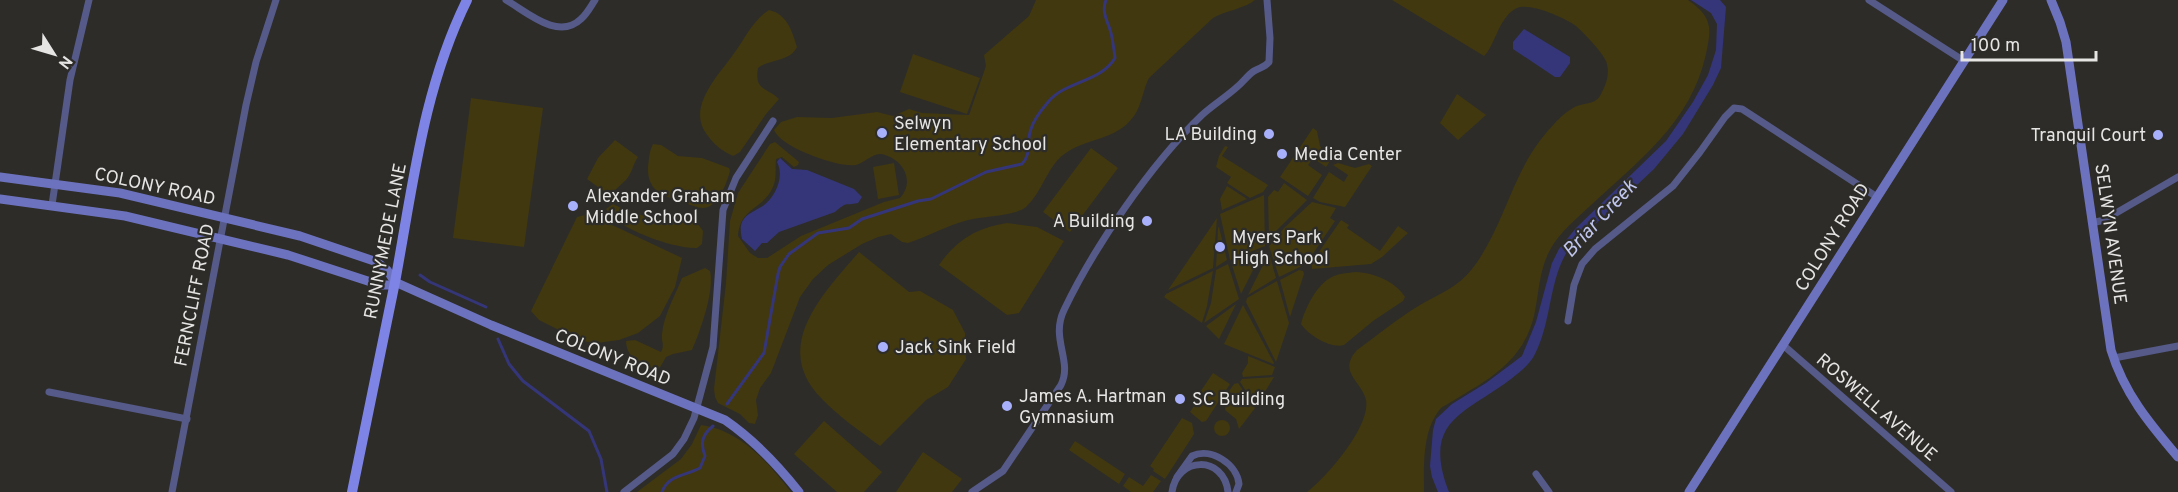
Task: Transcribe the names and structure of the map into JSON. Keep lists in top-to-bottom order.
{
  "streets": {
    "main road": ["RUNNYMEDE LANE"],
    "street": [
      "COLONY ROAD",
      "SELWYN AVENUE",
      "FERNCLIFF ROAD",
      "ROSWELL AVENUE"
    ]
  },
  "crossings": [
    ["COLONY ROAD", "RUNNYMEDE LANE"],
    ["COLONY ROAD", "FERNCLIFF ROAD"],
    ["COLONY ROAD", "ROSWELL AVENUE"]
  ],
  "water": ["Briar Creek"],
  "places": [
    "Selwyn Elementary School",
    "LA Building",
    "Tranquil Court",
    "Media Center",
    "Alexander Graham Middle School",
    "A Building",
    "Myers Park High School",
    "Jack Sink Field",
    "SC Building",
    "James A. Hartman Gymnasium"
  ],
  "scale_bar": "100 m",
  "north": "bottom right"
}
